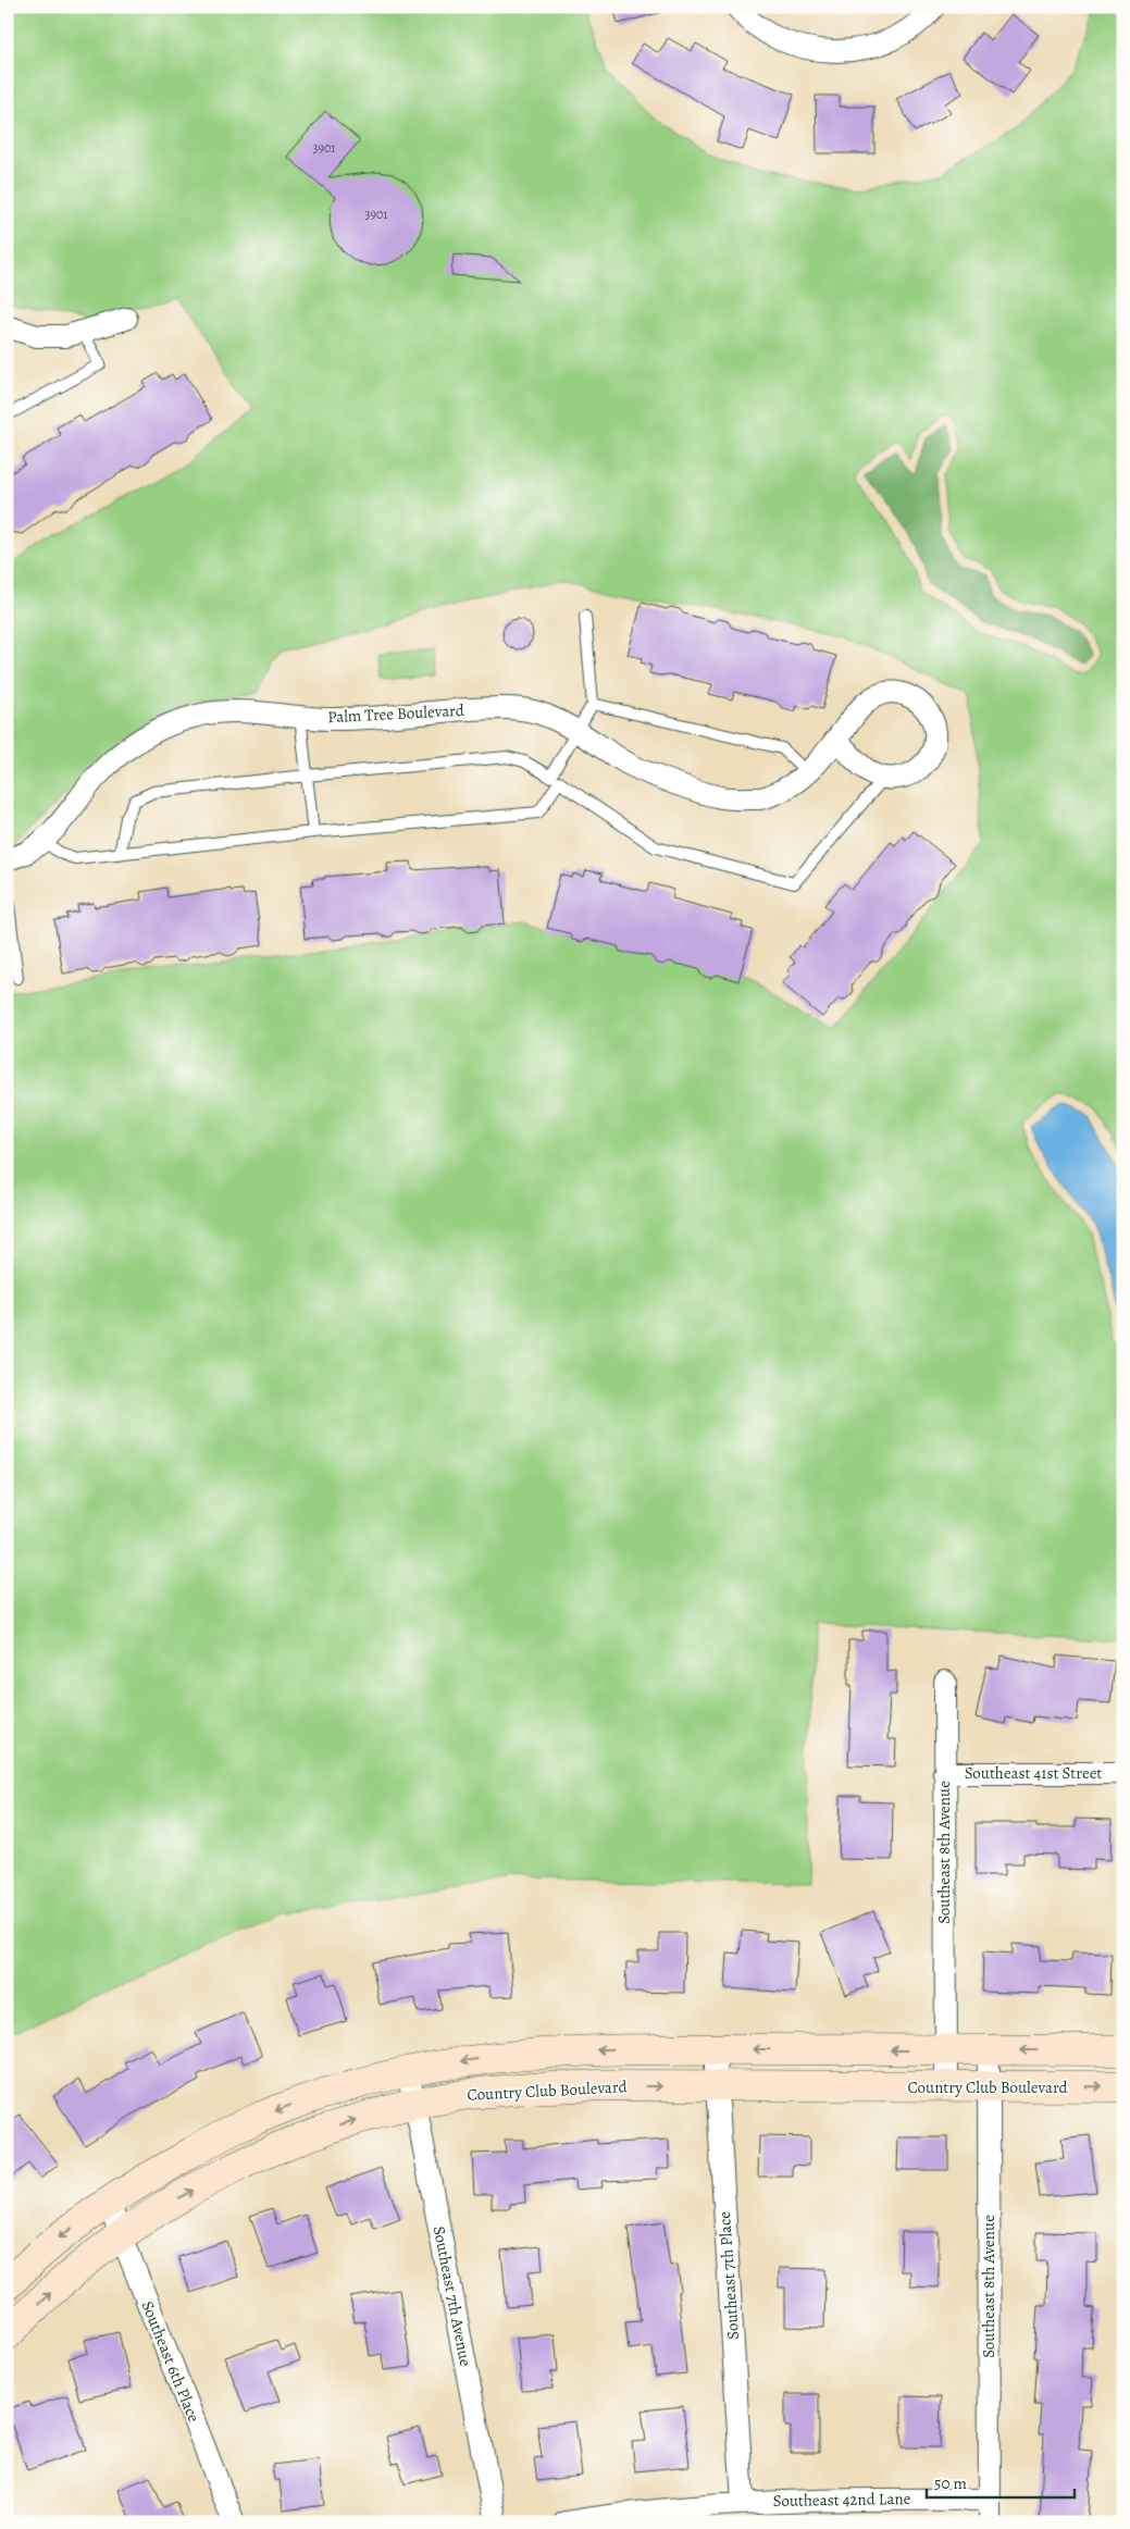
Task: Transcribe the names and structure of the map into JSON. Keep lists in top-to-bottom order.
{
  "streets": {
    "main road": ["Country Club Boulevard"],
    "street": [
      "Palm Tree Boulevard",
      "Southeast 41st Street",
      "Southeast 8th Avenue",
      "Southeast 7th Place",
      "Southeast 7th Avenue",
      "Southeast 6th Place",
      "Southeast 42nd Lane"
    ]
  },
  "crossings": [
    ["Southeast 41st Street", "Southeast 8th Avenue"],
    ["Southeast 8th Avenue", "Country Club Boulevard"],
    ["Southeast 8th Avenue", "Southeast 42nd Lane"],
    ["Country Club Boulevard", "Southeast 7th Place"],
    ["Country Club Boulevard", "Southeast 7th Avenue"],
    ["Country Club Boulevard", "Southeast 6th Place"],
    ["Southeast 7th Place", "Southeast 42nd Lane"]
  ],
  "house_numbers": ["3901", "3901"],
  "scale_bar": "50 m"
}
